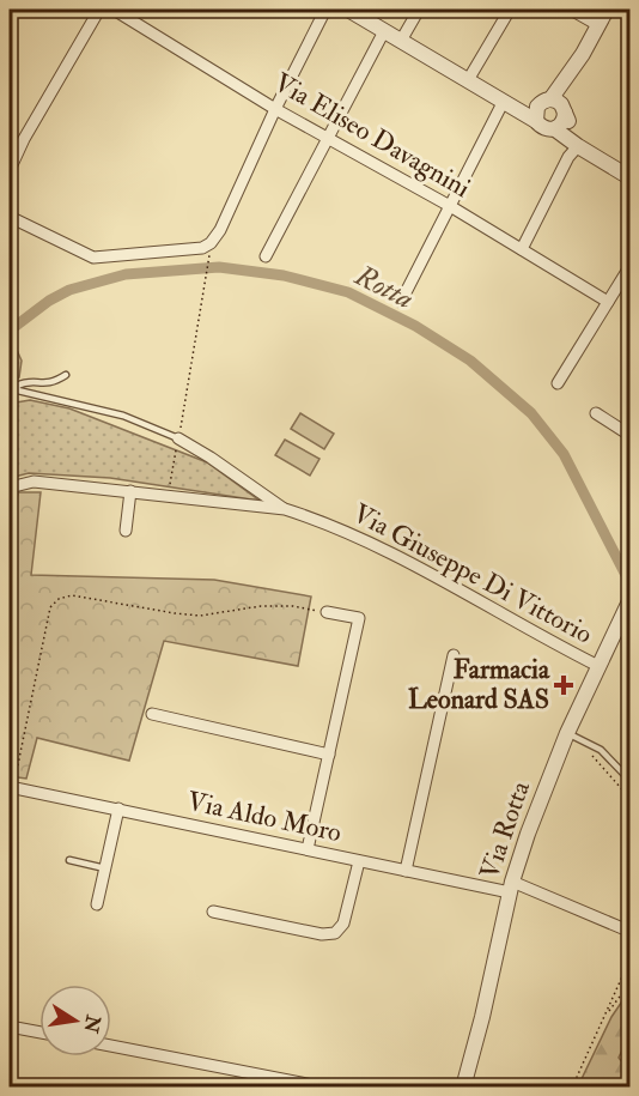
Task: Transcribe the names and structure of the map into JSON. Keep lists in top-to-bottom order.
{
  "streets": {
    "street": [
      "Via Eliseo Davagnini",
      "Via Giuseppe Di Vittorio",
      "Via Aldo Moro",
      "Via Rotta"
    ]
  },
  "crossings": [
    ["Via Giuseppe Di Vittorio", "Via Rotta"],
    ["Via Aldo Moro", "Via Rotta"]
  ],
  "water": ["Rotta"],
  "places": {
    "health": ["Farmacia Leonard SAS"]
  },
  "north": "right"
}
